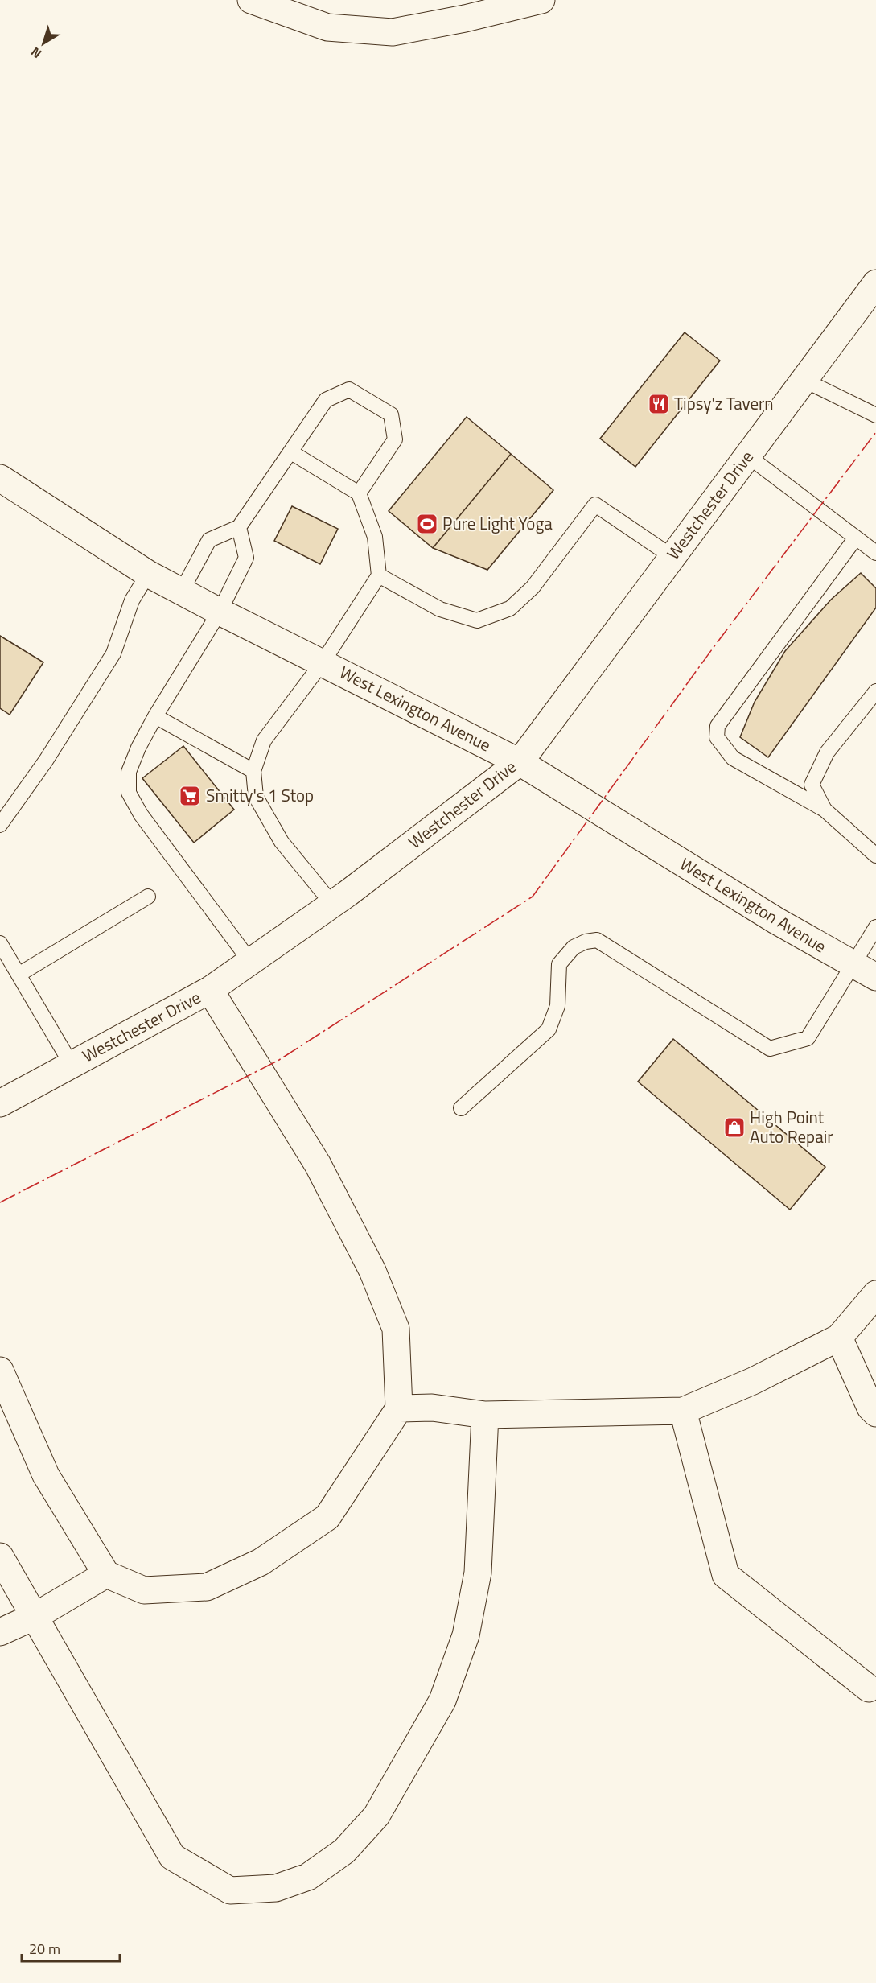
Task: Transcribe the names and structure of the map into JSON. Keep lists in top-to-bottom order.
{
  "streets": {
    "street": ["Westchester Drive", "West Lexington Avenue"]
  },
  "crossings": [
    ["Westchester Drive", "West Lexington Avenue"]
  ],
  "places": {
    "restaurant": ["Tipsy'z Tavern"],
    "sports": ["Pure Light Yoga"],
    "supermarket": ["Smitty's 1 Stop"],
    "shop": ["High Point Auto Repair"]
  },
  "scale_bar": "20 m",
  "north": "bottom left"
}
